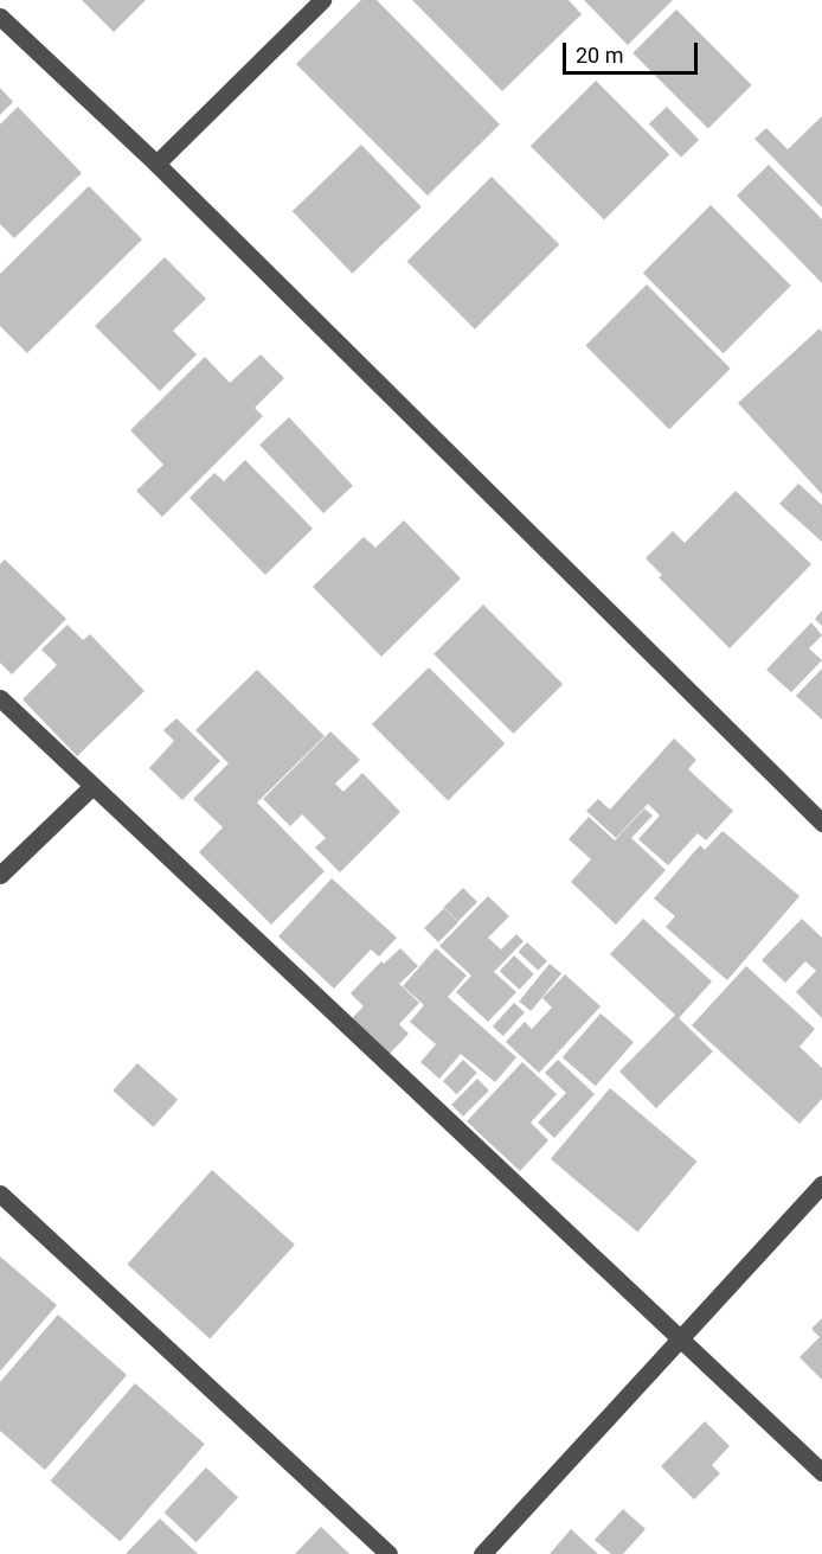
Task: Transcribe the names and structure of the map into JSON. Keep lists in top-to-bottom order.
{
  "scale_bar": "20 m"
}
